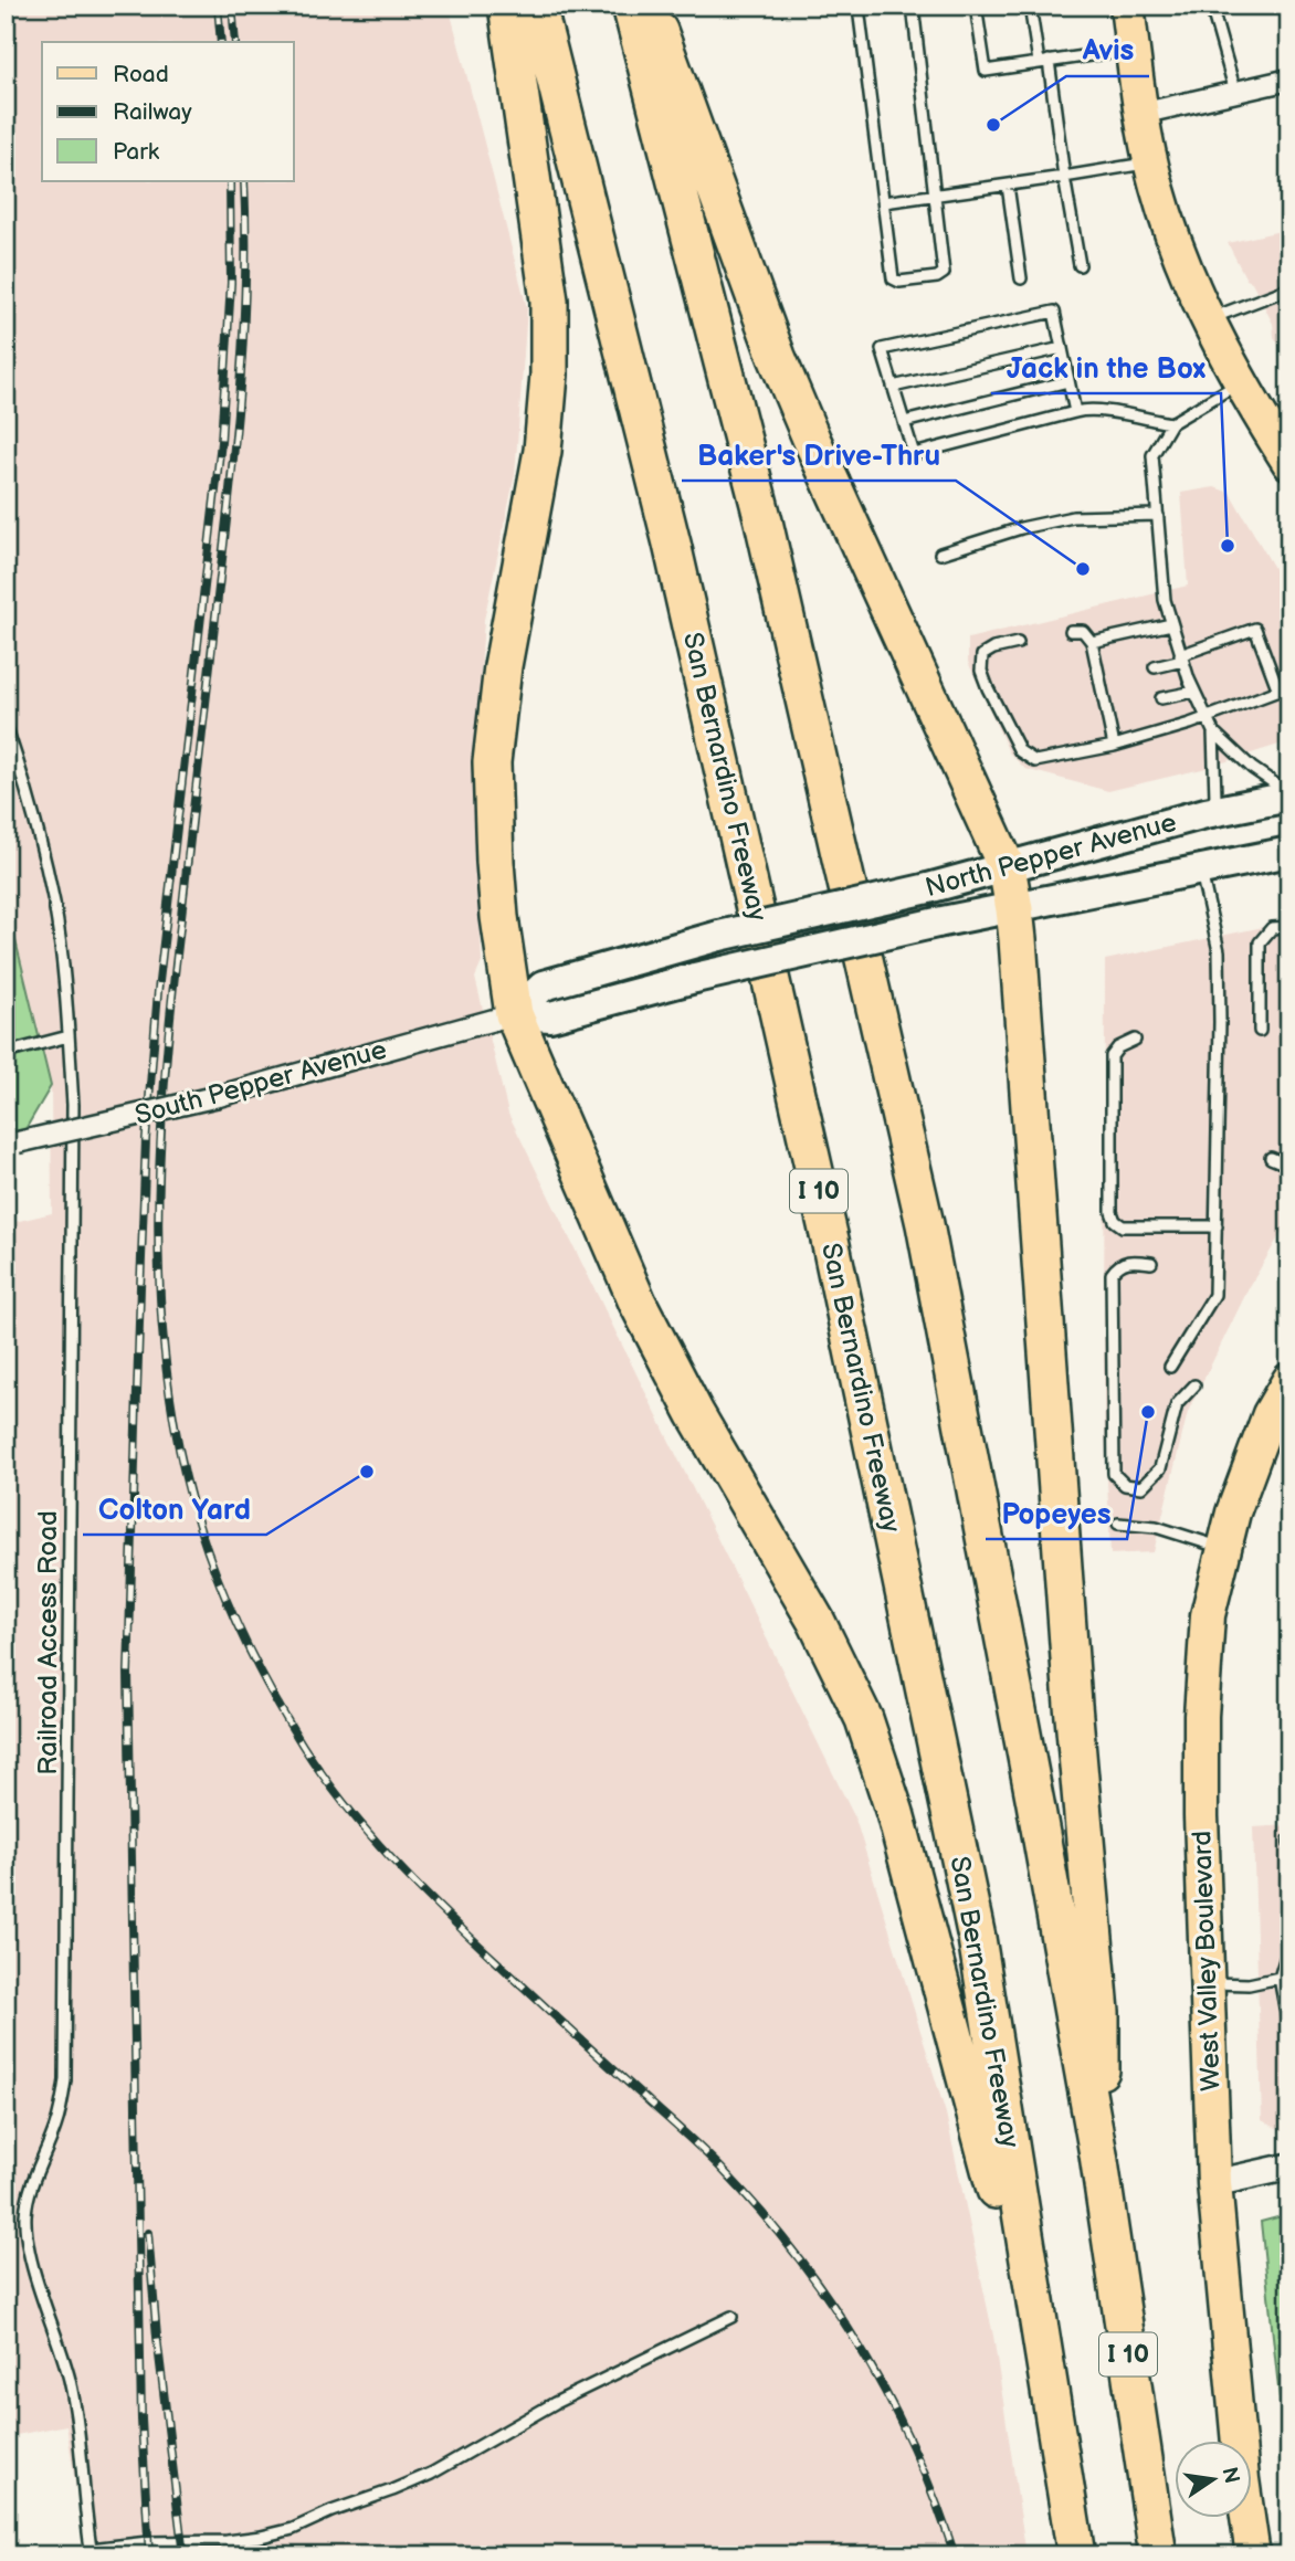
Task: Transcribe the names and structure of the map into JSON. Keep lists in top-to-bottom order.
{
  "streets": {
    "highway": ["San Bernardino Freeway", "I 10"],
    "main road": ["North Pepper Avenue", "South Pepper Avenue", "West Valley Boulevard"],
    "lane": ["Railroad Access Road"]
  },
  "crossings": [
    ["North Pepper Avenue", "South Pepper Avenue"]
  ],
  "places": [
    "Avis",
    "Jack in the Box",
    "Baker's Drive-Thru",
    "Popeyes",
    "Colton Yard"
  ],
  "legend": ["Road", "Railway", "Park"],
  "north": "right"
}
